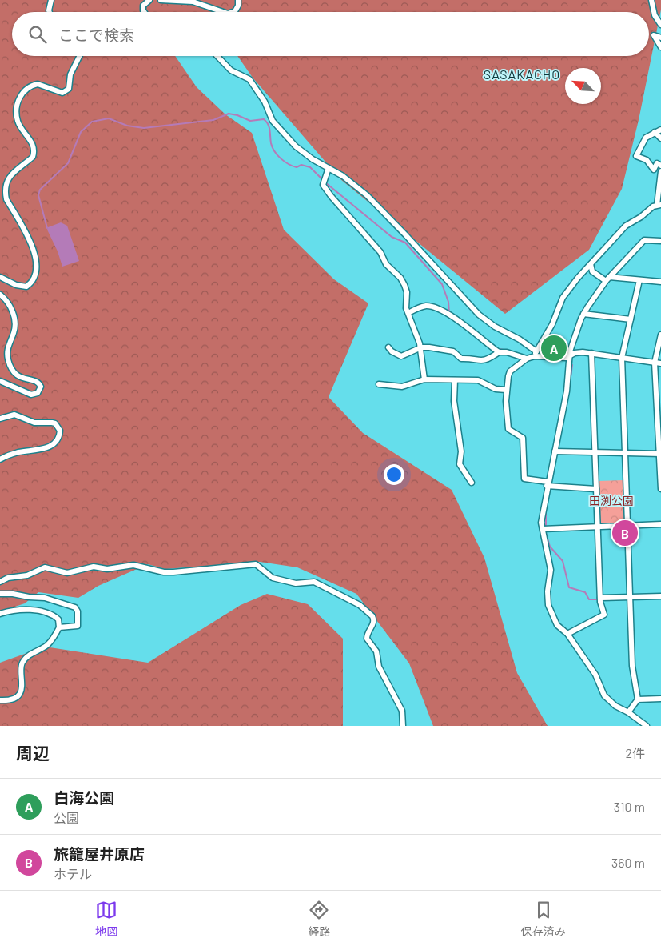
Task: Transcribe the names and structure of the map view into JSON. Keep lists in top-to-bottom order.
{
  "districts": ["SASAKACHO"],
  "parks": ["田渕公園"],
  "north": "top left",
  "page": {
    "search": "ここで検索",
    "pins": ["A", "B"],
    "heading": ["周辺", "2件"],
    "list": [
      {
        "mark": "A",
        "name": "白海公園",
        "note": "公園",
        "value": "310 m"
      },
      {
        "mark": "B",
        "name": "旅籠屋井原店",
        "note": "ホテル",
        "value": "360 m"
      }
    ],
    "nav": ["地図", "経路", "保存済み"]
  }
}
